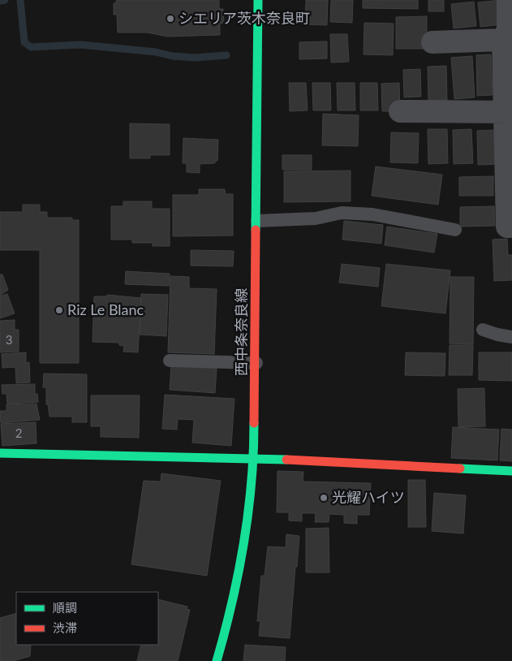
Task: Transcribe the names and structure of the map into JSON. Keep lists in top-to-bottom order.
{
  "streets": {
    "street": ["西中条奈良線"]
  },
  "places": ["シエリア茨木奈良町", "Riz Le Blanc", "光耀ハイツ"],
  "house_numbers": ["3", "2"],
  "legend": ["順調", "渋滞"]
}
